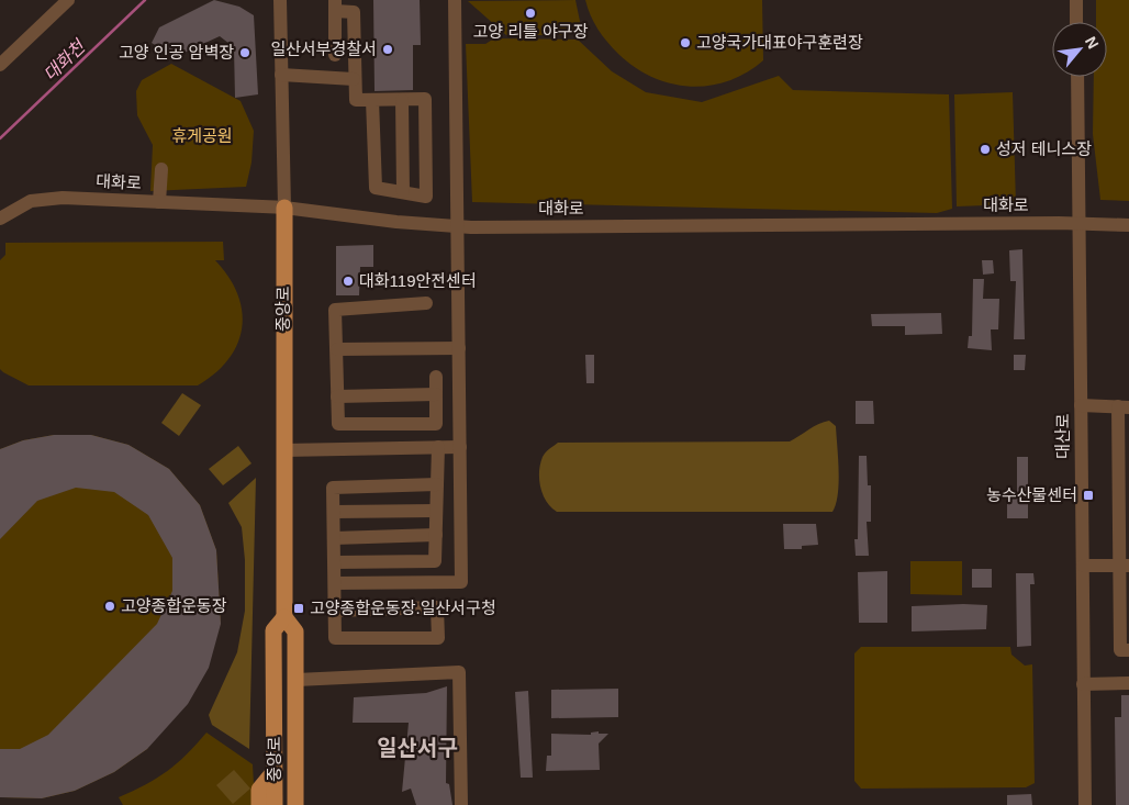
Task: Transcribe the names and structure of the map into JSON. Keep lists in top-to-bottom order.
{
  "streets": {
    "main road": ["중앙로"],
    "street": ["대화로", "대산로"]
  },
  "crossings": [
    ["대화로", "중앙로"],
    ["대화로", "대산로"]
  ],
  "districts": ["일산서구"],
  "water": ["대화천"],
  "parks": ["휴게공원"],
  "places": {
    "other": [
      "고양 리틀 야구장",
      "고양국가대표야구훈련장",
      "일산서부경찰서",
      "고양 인공 암벽장",
      "성저 테니스장",
      "대화119안전센터",
      "고양종합운동장"
    ],
    "transit": ["농수산물센터", "고양종합운동장.일산서구청"]
  },
  "north": "top right"
}
